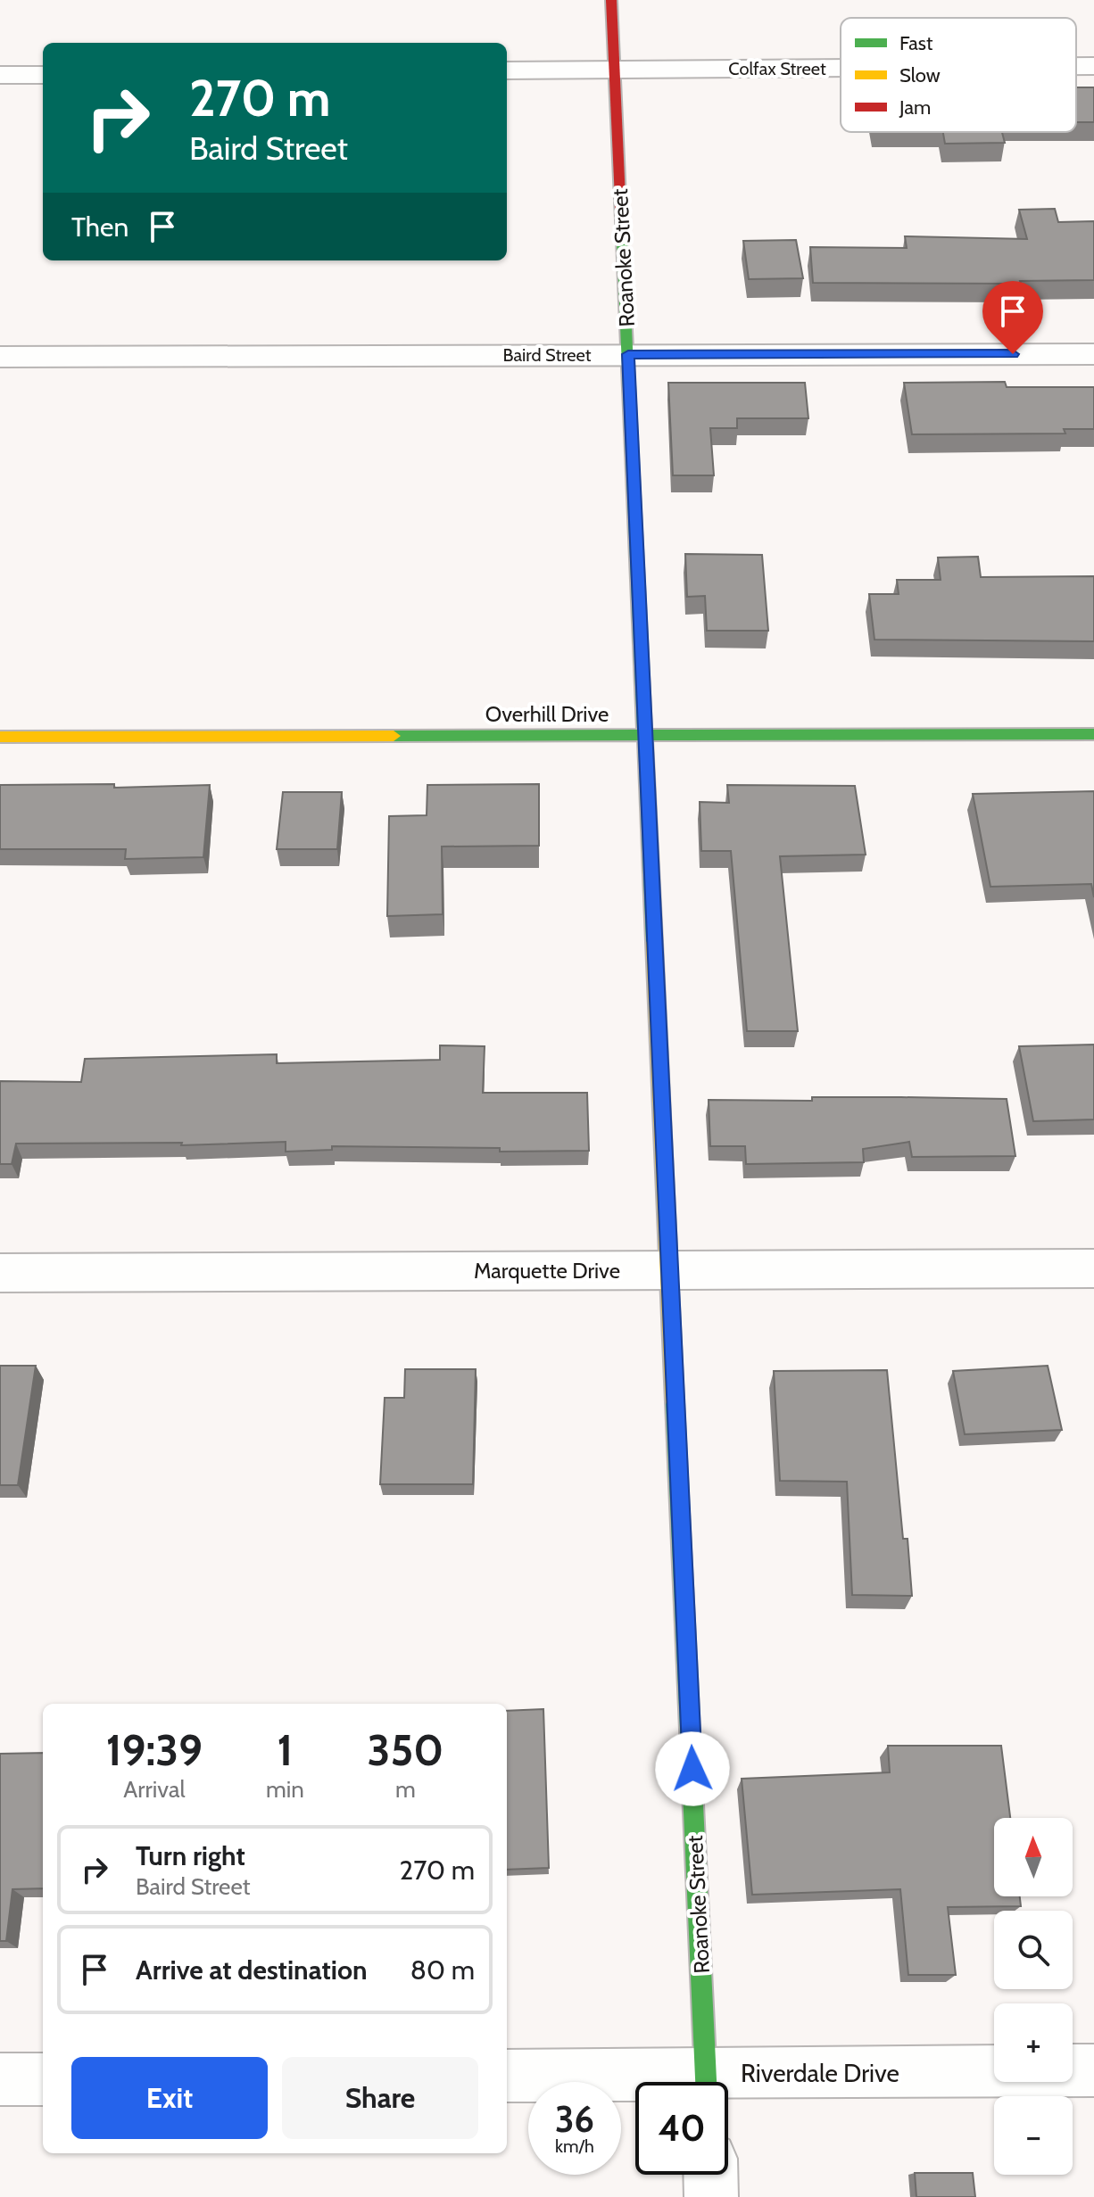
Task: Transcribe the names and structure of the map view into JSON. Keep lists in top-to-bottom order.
{
  "streets": {
    "street": [
      "Colfax Street",
      "Roanoke Street",
      "Baird Street",
      "Overhill Drive",
      "Marquette Drive",
      "Riverdale Drive"
    ]
  },
  "crossings": [
    ["Colfax Street", "Roanoke Street"],
    ["Roanoke Street", "Baird Street"],
    ["Roanoke Street", "Overhill Drive"],
    ["Roanoke Street", "Marquette Drive"]
  ],
  "legend": ["Fast", "Slow", "Jam"],
  "north": "top",
  "page": {
    "turn": ["270 m", "Baird Street"],
    "then": "Then",
    "eta": [
      "19:39",
      "Arrival",
      "1",
      "min",
      "350",
      "m"
    ],
    "map_buttons": ["+", "−"],
    "list": [
      {
        "name": "Turn right",
        "note": "Baird Street",
        "value": "270 m"
      },
      {
        "name": "Arrive at destination",
        "value": "80 m"
      }
    ],
    "buttons": ["Exit", "Share"],
    "speed": "36 km/h",
    "limit": "40"
  }
}
